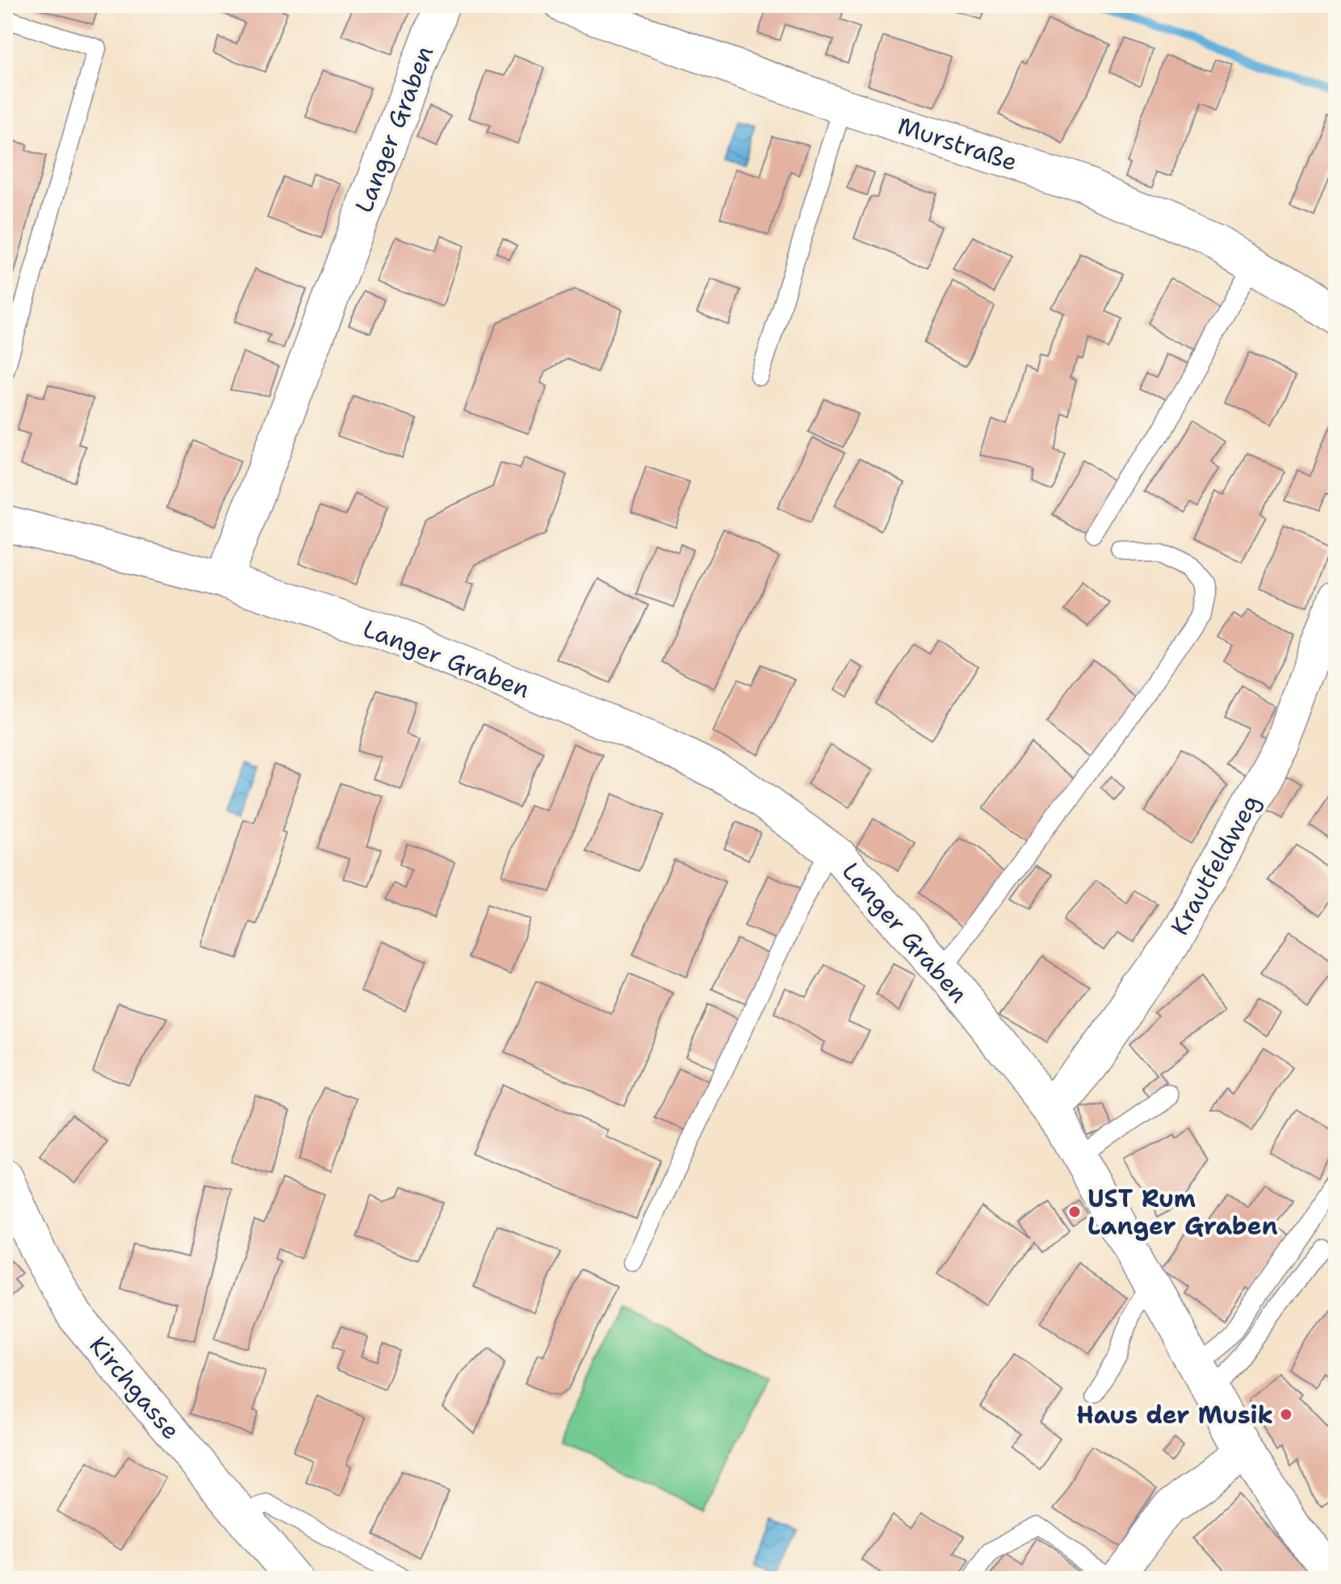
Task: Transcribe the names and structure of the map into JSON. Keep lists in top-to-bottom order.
{
  "streets": {
    "street": [
      "Langer Graben",
      "Murstraße",
      "Krautfeldweg",
      "Kirchgasse"
    ]
  },
  "crossings": [
    ["Langer Graben", "Krautfeldweg"]
  ],
  "places": ["UST Rum Langer Graben", "Haus der Musik"]
}
